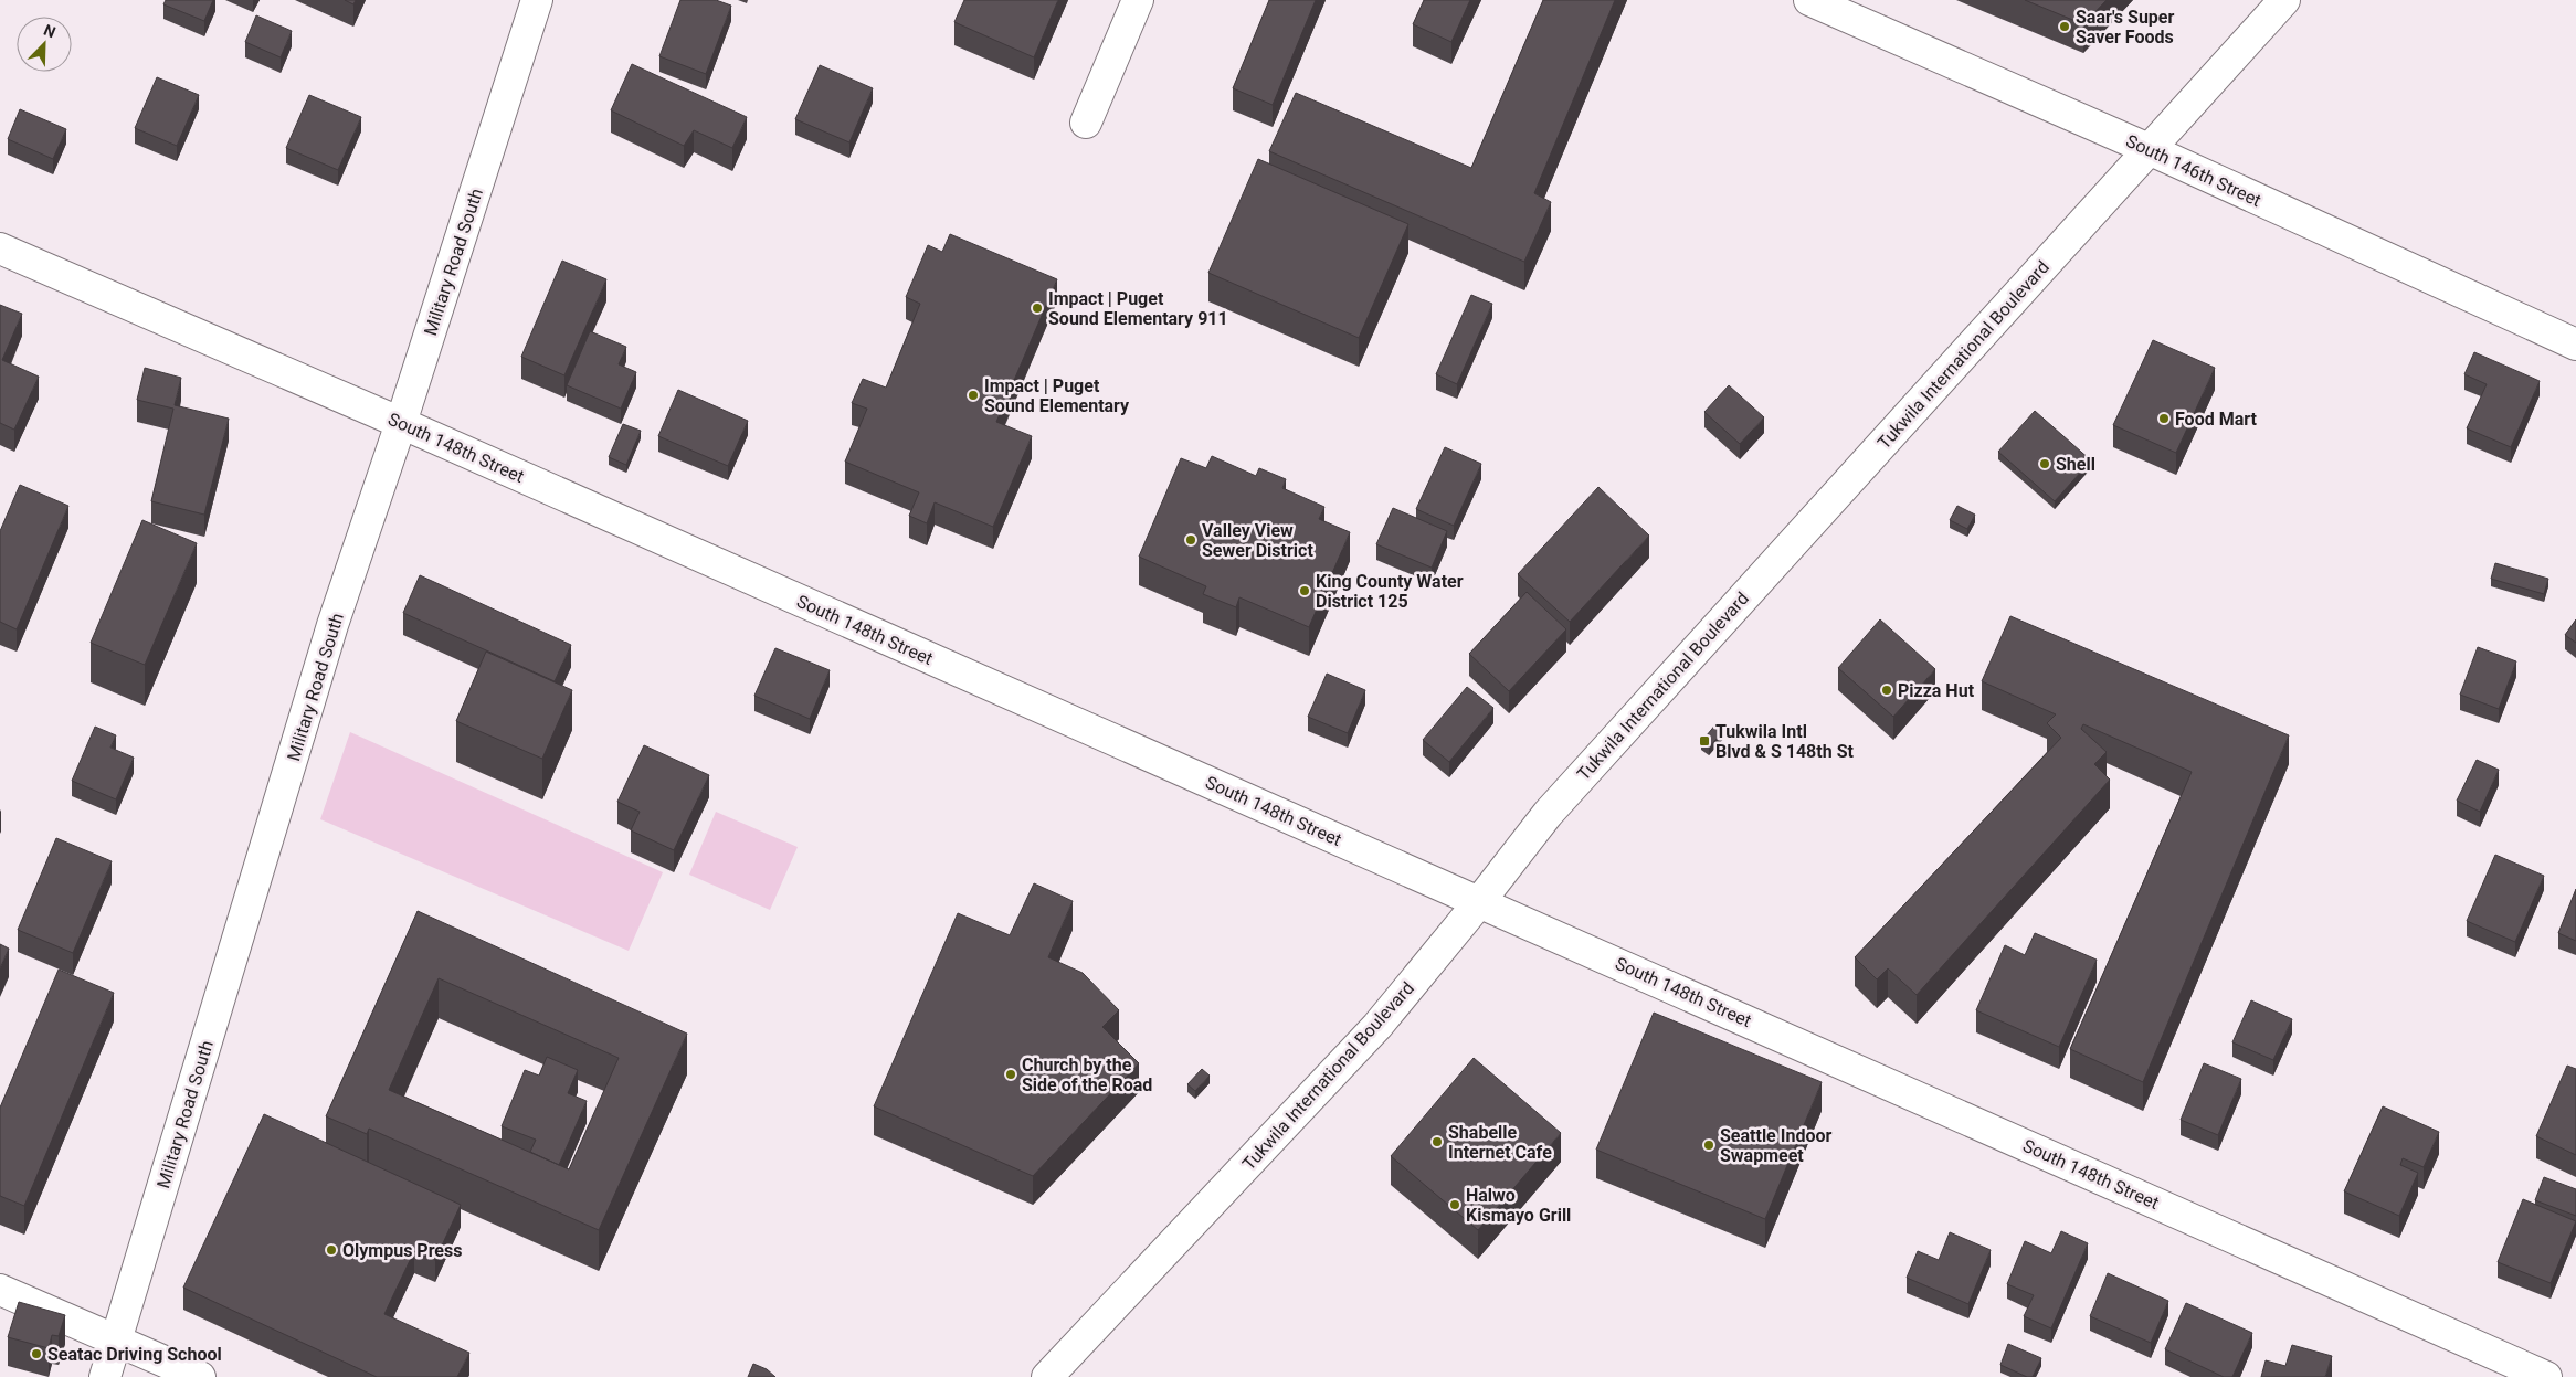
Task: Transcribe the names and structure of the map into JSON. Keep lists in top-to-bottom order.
{
  "streets": {
    "street": [
      "South 146th Street",
      "Military Road South",
      "Tukwila International Boulevard",
      "South 148th Street"
    ]
  },
  "crossings": [
    ["South 146th Street", "Tukwila International Boulevard"],
    ["Military Road South", "South 148th Street"],
    ["Tukwila International Boulevard", "South 148th Street"]
  ],
  "places": {
    "other": [
      "Saar's Super Saver Foods",
      "Impact | Puget Sound Elementary 911",
      "Impact | Puget Sound Elementary",
      "Food Mart",
      "Shell",
      "Valley View Sewer District",
      "King County Water District 125",
      "Pizza Hut",
      "Church by the Side of the Road",
      "Shabelle Internet Cafe",
      "Seattle Indoor Swapmeet",
      "Halwo Kismayo Grill",
      "Olympus Press",
      "Seatac Driving School"
    ],
    "transit": ["Tukwila Intl Blvd & S 148th St"]
  },
  "north": "top right"
}
